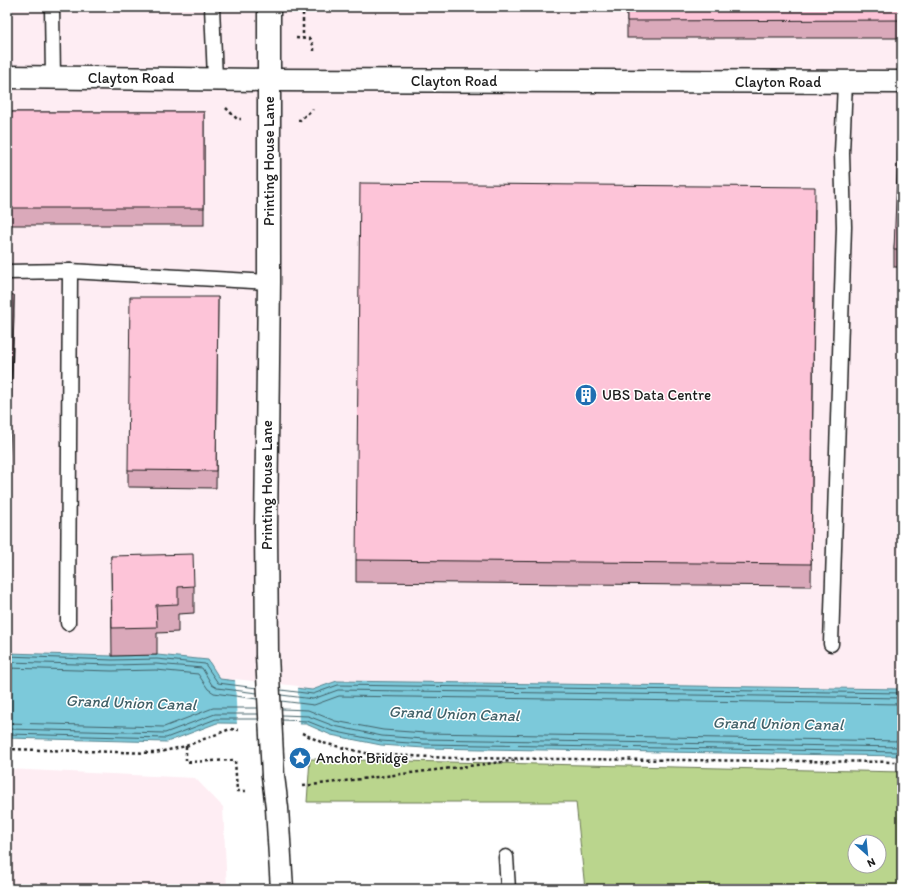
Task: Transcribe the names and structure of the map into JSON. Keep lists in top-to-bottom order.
{
  "streets": {
    "street": ["Clayton Road", "Printing House Lane"]
  },
  "crossings": [
    ["Clayton Road", "Printing House Lane"]
  ],
  "water": ["Grand Union Canal"],
  "places": {
    "building": ["UBS Data Centre"],
    "place": ["Anchor Bridge"]
  },
  "north": "bottom right"
}
